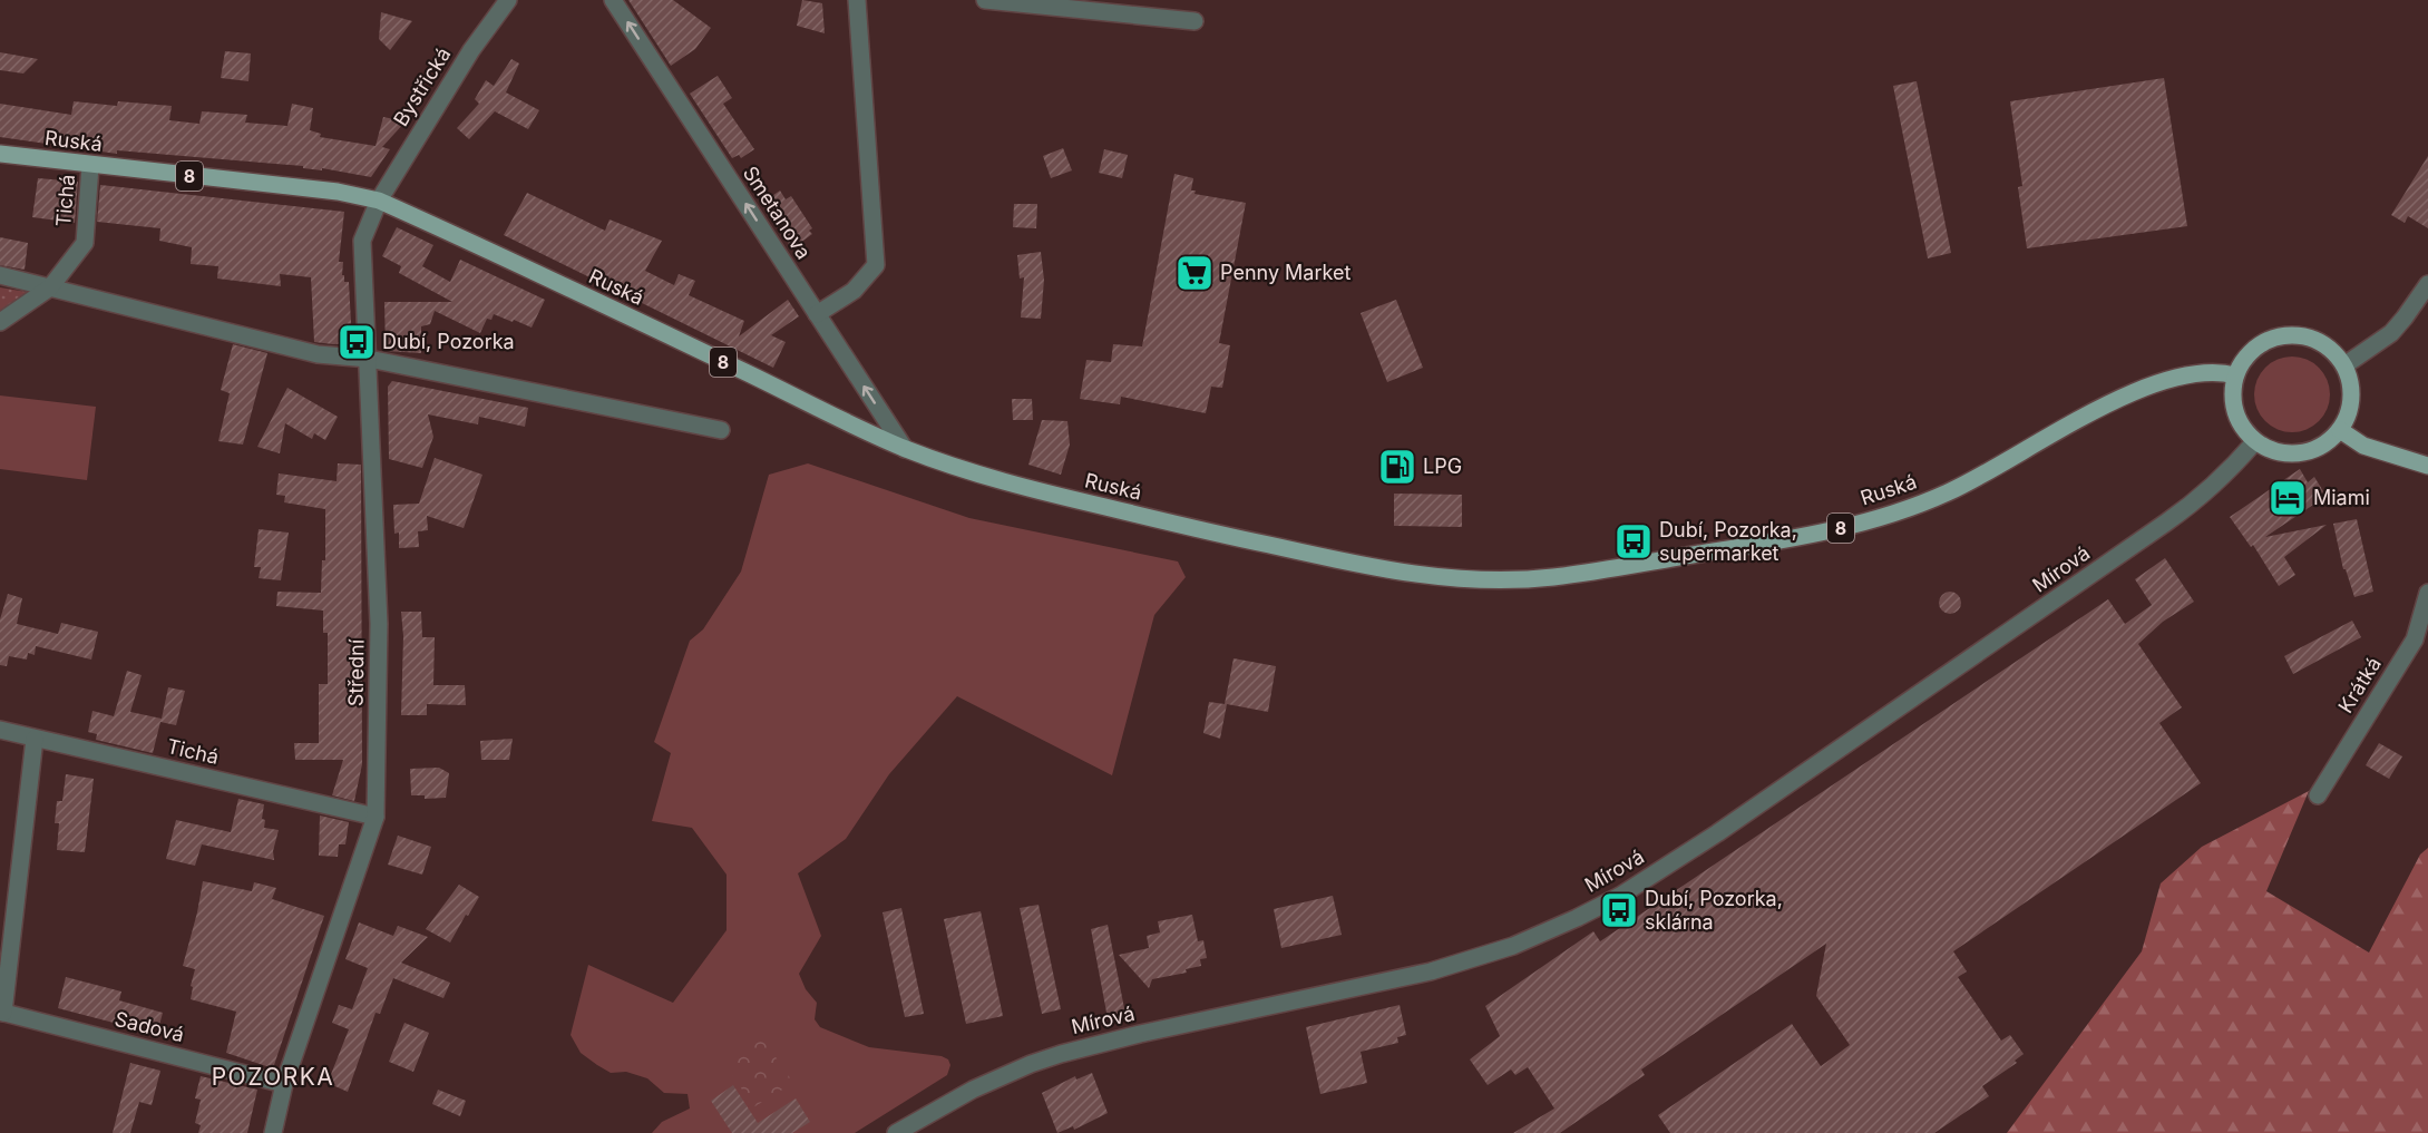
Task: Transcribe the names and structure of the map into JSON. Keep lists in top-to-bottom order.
{
  "streets": {
    "main road": ["Ruská", "8"],
    "street": [
      "Bystřická",
      "Tichá",
      "Smetanova",
      "Mírová",
      "Střední",
      "Krátká",
      "Sadová"
    ]
  },
  "crossings": [
    ["Bystřická", "Ruská"],
    ["Bystřická", "Střední"],
    ["Ruská", "Tichá"],
    ["Ruská", "Smetanova"],
    ["Ruská", "Mírová"],
    ["Ruská", "Střední"],
    ["Tichá", "Střední"],
    ["Tichá", "Sadová"],
    ["Střední", "Sadová"]
  ],
  "one_way": ["Smetanova"],
  "districts": ["POZORKA"],
  "places": {
    "supermarket": ["Penny Market"],
    "bus stop": ["Dubí, Pozorka", "Dubí, Pozorka, supermarket", "Dubí, Pozorka, sklárna"],
    "fuel station": ["LPG"],
    "hotel": ["Miami"]
  }
}
